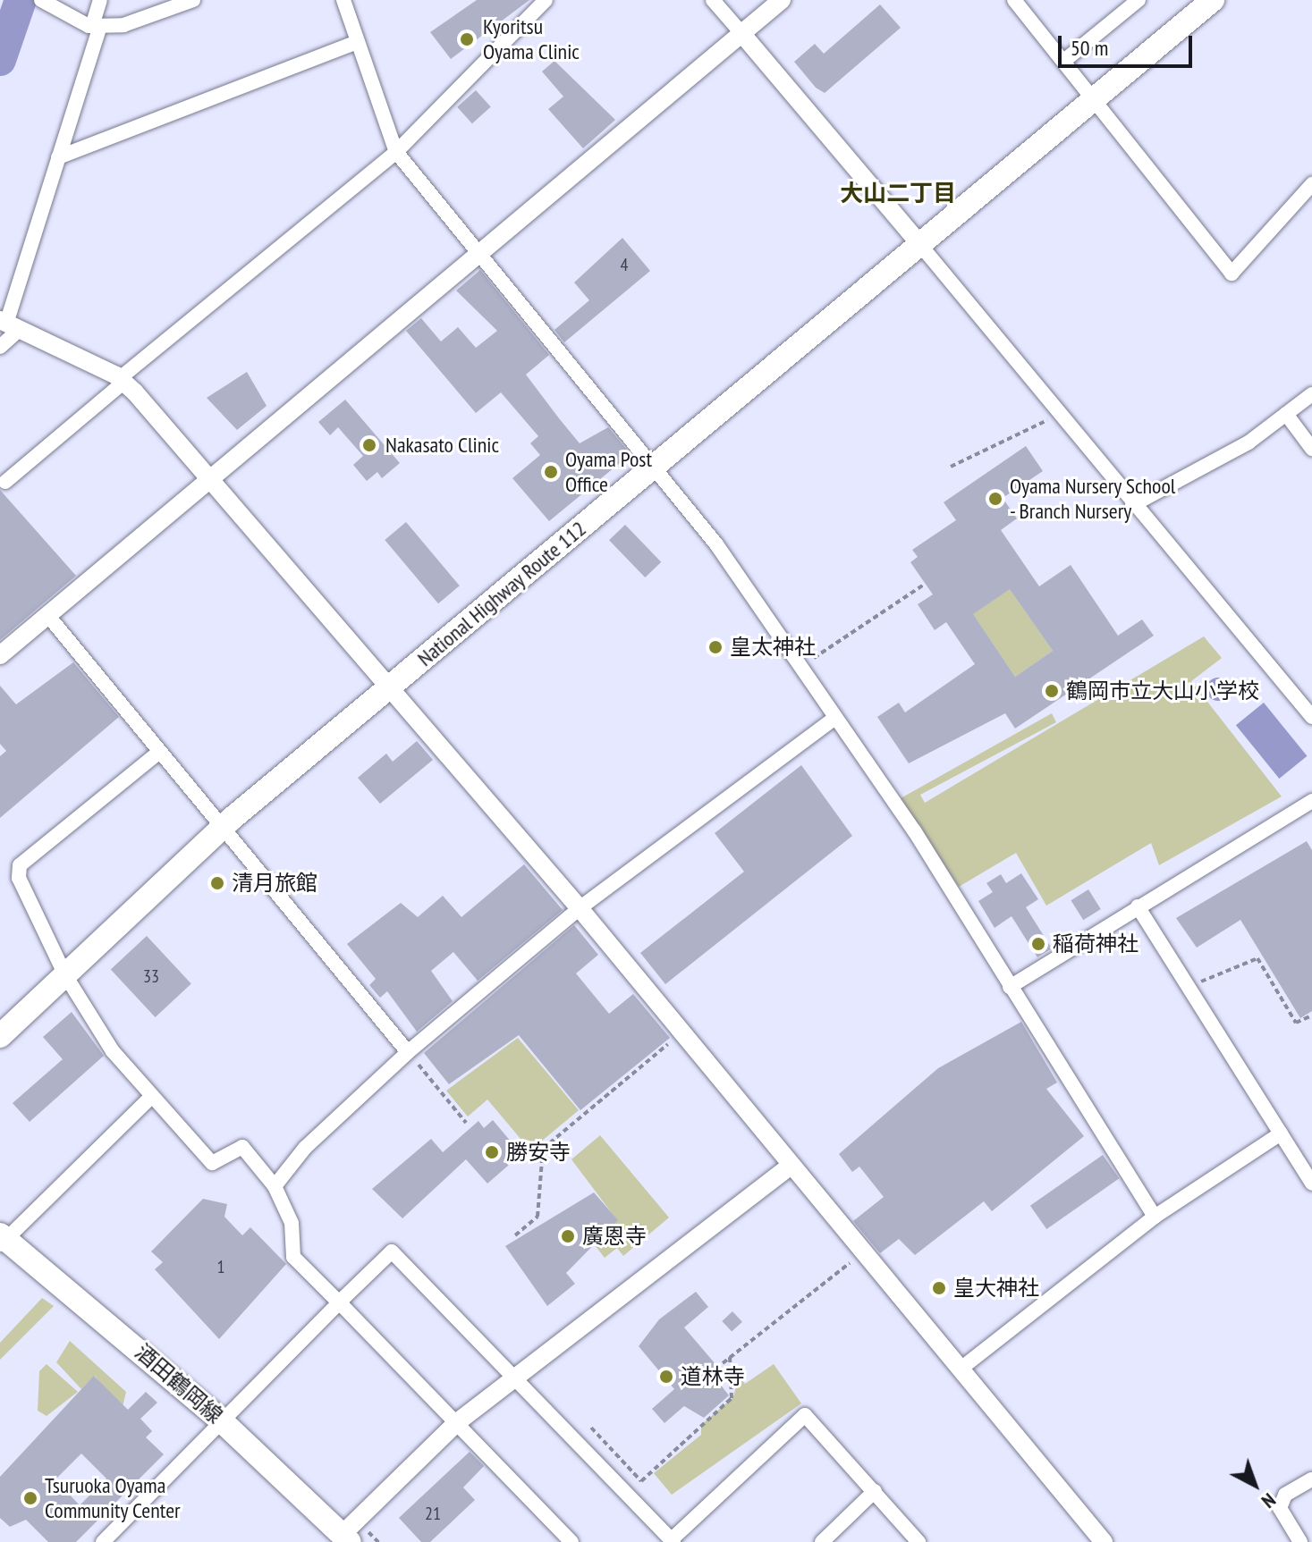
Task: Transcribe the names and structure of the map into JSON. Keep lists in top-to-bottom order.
{
  "streets": {
    "main road": ["National Highway Route 112", "酒田鶴岡線"]
  },
  "districts": ["大山二丁目"],
  "places": [
    "Kyoritsu Oyama Clinic",
    "Nakasato Clinic",
    "Oyama Post Office",
    "Oyama Nursery School - Branch Nursery",
    "皇太神社",
    "鶴岡市立大山小学校",
    "清月旅館",
    "稲荷神社",
    "勝安寺",
    "廣恩寺",
    "皇大神社",
    "道林寺",
    "Tsuruoka Oyama Community Center"
  ],
  "house_numbers": [
    "4",
    "33",
    "1",
    "21"
  ],
  "scale_bar": "50 m",
  "north": "bottom right"
}
